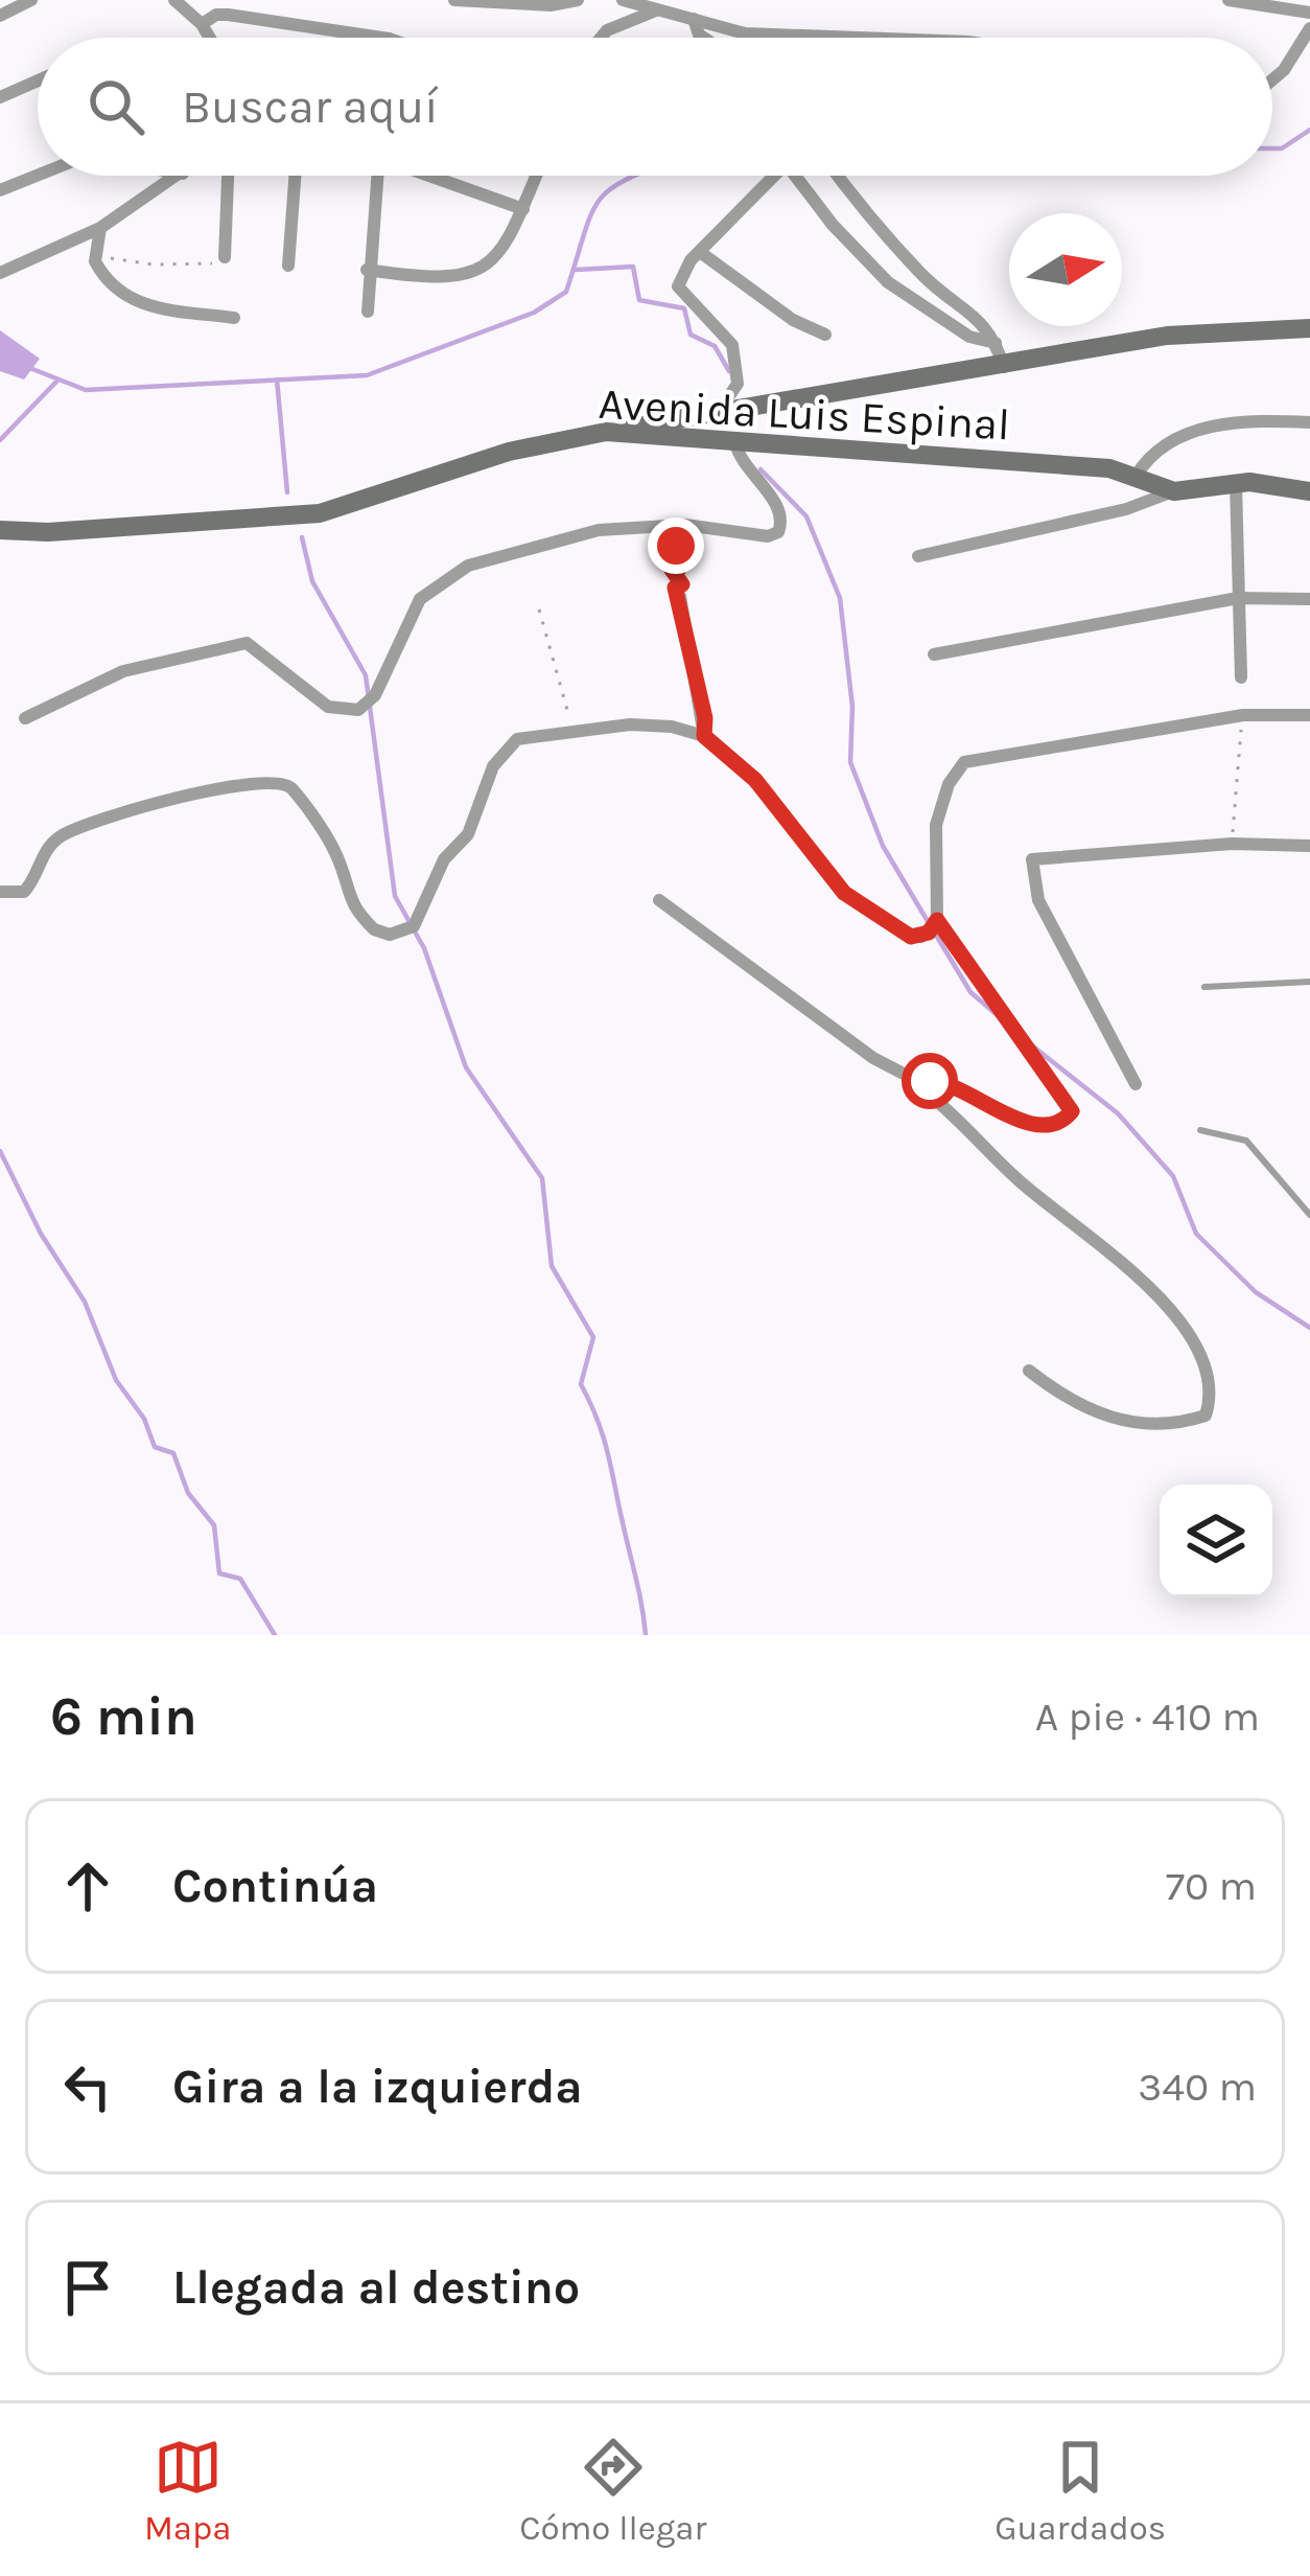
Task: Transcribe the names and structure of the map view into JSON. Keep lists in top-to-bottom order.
{
  "streets": {
    "street": ["Avenida Luis Espinal"]
  },
  "north": "right",
  "page": {
    "search": "Buscar aquí",
    "heading": ["6 min", "A pie · 410 m"],
    "list": [
      ["Continúa", "70 m"],
      ["Gira a la izquierda", "340 m"],
      "Llegada al destino"
    ],
    "nav": ["Mapa", "Cómo llegar", "Guardados"]
  }
}
